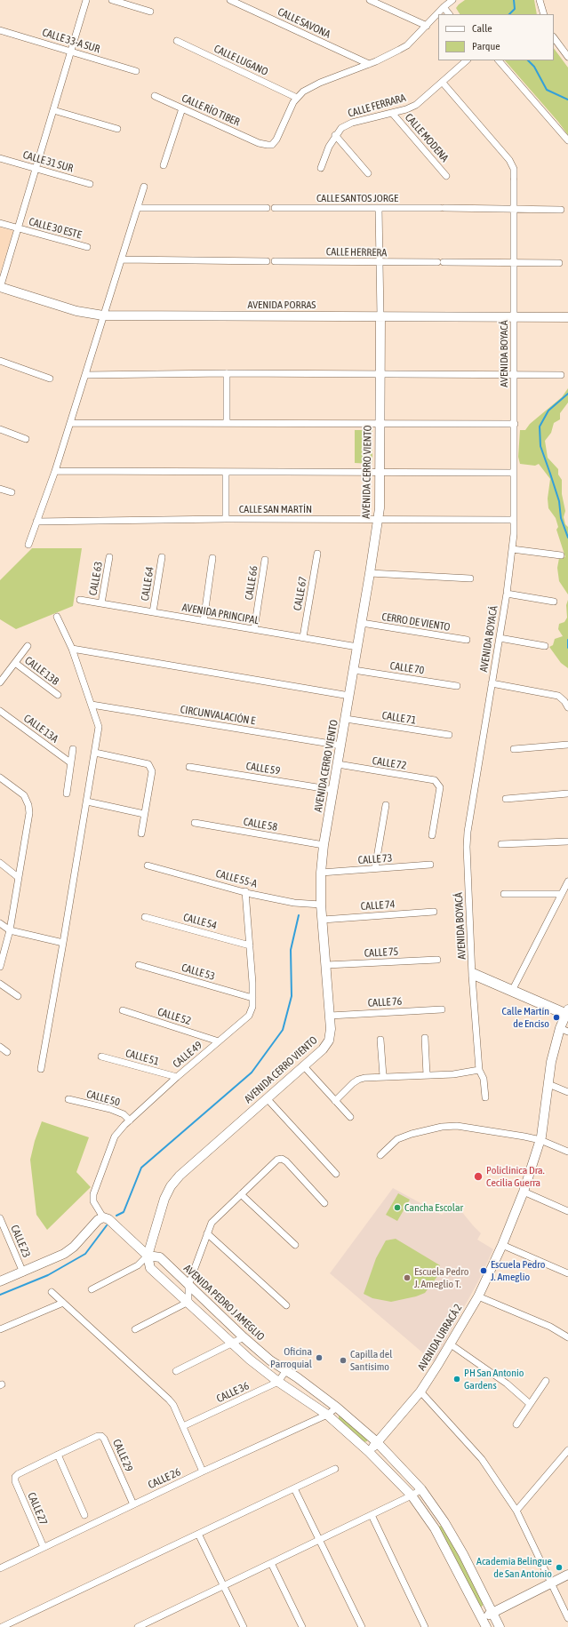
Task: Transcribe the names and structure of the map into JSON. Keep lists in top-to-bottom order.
{
  "streets": {
    "street": [
      "CALLE SAVONA",
      "CALLE 33-A SUR",
      "CALLE LUGANO",
      "CALLE FERRARA",
      "CALLE RÍO TIBER",
      "CALLE MODENA",
      "CALLE 31 SUR",
      "CALLE SANTOS JORGE",
      "CALLE 30 ESTE",
      "CALLE HERRERA",
      "AVENIDA PORRAS",
      "AVENIDA BOYACÁ",
      "AVENIDA CERRO VIENTO",
      "CALLE SAN MARTÍN",
      "CALLE 63",
      "CALLE 66",
      "CALLE 64",
      "CALLE 67",
      "AVENIDA PRINCIPAL",
      "CERRO DE VIENTO",
      "CALLE 70",
      "CALLE 13B",
      "CIRCUNVALACIÓN E",
      "CALLE 71",
      "CALLE 13A",
      "CALLE 72",
      "CALLE 59",
      "CALLE 58",
      "CALLE 73",
      "CALLE 55-A",
      "CALLE 74",
      "CALLE 54",
      "CALLE 75",
      "CALLE 53",
      "CALLE 76",
      "CALLE 52",
      "CALLE 49",
      "CALLE 51",
      "CALLE 50",
      "CALLE 23",
      "AVENIDA PEDRO J AMEGLIO",
      "AVENIDA URRACÁ 2",
      "CALLE 36",
      "CALLE 29",
      "CALLE 26",
      "CALLE 27"
    ]
  },
  "crossings": [
    ["CALLE LUGANO", "CALLE RÍO TIBER"],
    ["CALLE FERRARA", "CALLE MODENA"],
    ["CALLE FERRARA", "AVENIDA BOYACÁ"],
    ["CALLE SANTOS JORGE", "AVENIDA BOYACÁ"],
    ["CALLE SANTOS JORGE", "AVENIDA CERRO VIENTO"],
    ["CALLE HERRERA", "AVENIDA BOYACÁ"],
    ["CALLE HERRERA", "AVENIDA CERRO VIENTO"],
    ["AVENIDA PORRAS", "AVENIDA BOYACÁ"],
    ["AVENIDA PORRAS", "AVENIDA CERRO VIENTO"],
    ["AVENIDA BOYACÁ", "CALLE SAN MARTÍN"],
    ["AVENIDA CERRO VIENTO", "CALLE SAN MARTÍN"],
    ["AVENIDA CERRO VIENTO", "AVENIDA PRINCIPAL"],
    ["AVENIDA CERRO VIENTO", "CERRO DE VIENTO"],
    ["AVENIDA CERRO VIENTO", "CALLE 70"],
    ["AVENIDA CERRO VIENTO", "CIRCUNVALACIÓN E"],
    ["AVENIDA CERRO VIENTO", "CALLE 71"],
    ["AVENIDA CERRO VIENTO", "CALLE 72"],
    ["AVENIDA CERRO VIENTO", "CALLE 59"],
    ["AVENIDA CERRO VIENTO", "CALLE 58"],
    ["AVENIDA CERRO VIENTO", "CALLE 73"],
    ["AVENIDA CERRO VIENTO", "CALLE 55-A"],
    ["AVENIDA CERRO VIENTO", "CALLE 74"],
    ["AVENIDA CERRO VIENTO", "CALLE 75"],
    ["AVENIDA CERRO VIENTO", "CALLE 76"],
    ["AVENIDA CERRO VIENTO", "AVENIDA PEDRO J AMEGLIO"],
    ["CALLE 63", "AVENIDA PRINCIPAL"],
    ["CALLE 66", "AVENIDA PRINCIPAL"],
    ["CALLE 64", "AVENIDA PRINCIPAL"],
    ["CALLE 67", "AVENIDA PRINCIPAL"],
    ["CALLE 55-A", "CALLE 49"],
    ["CALLE 54", "CALLE 49"],
    ["CALLE 53", "CALLE 49"],
    ["CALLE 52", "CALLE 49"],
    ["CALLE 49", "CALLE 51"],
    ["CALLE 49", "CALLE 50"],
    ["CALLE 49", "AVENIDA PEDRO J AMEGLIO"],
    ["AVENIDA PEDRO J AMEGLIO", "AVENIDA URRACÁ 2"],
    ["AVENIDA PEDRO J AMEGLIO", "CALLE 36"],
    ["AVENIDA PEDRO J AMEGLIO", "CALLE 26"],
    ["CALLE 29", "CALLE 26"],
    ["CALLE 29", "CALLE 27"],
    ["CALLE 26", "CALLE 27"]
  ],
  "places": [
    "Calle Martín de Enciso",
    "Policlínica Dra. Cecilia Guerra",
    "Cancha Escolar",
    "Escuela Pedro J. Ameglio",
    "Escuela Pedro J. Ameglio T.",
    "Oficina Parroquial",
    "Capilla del Santísimo",
    "PH San Antonio Gardens",
    "Academia Belingue de San Antonio"
  ],
  "legend": ["Calle", "Parque"]
}
